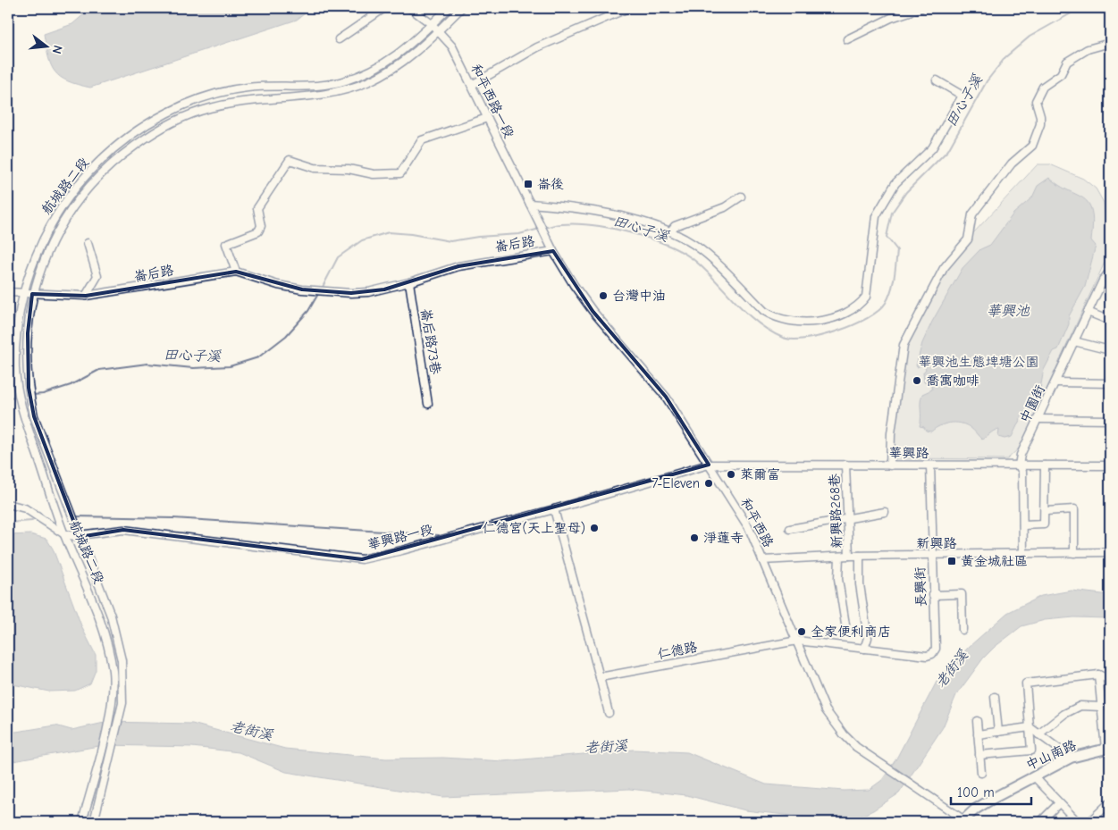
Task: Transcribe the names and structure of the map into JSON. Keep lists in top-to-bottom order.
{
  "streets": {
    "main road": ["中山南路"],
    "street": [
      "和平西路一段",
      "航城路二段",
      "崙后路",
      "崙后路73巷",
      "中園街",
      "華興路",
      "新興路268巷",
      "和平西路",
      "華興路一段",
      "新興路",
      "長興街",
      "仁德路"
    ]
  },
  "crossings": [
    ["和平西路一段", "航城路二段"],
    ["和平西路一段", "和平西路"],
    ["航城路二段", "崙后路"],
    ["航城路二段", "華興路一段"],
    ["崙后路", "崙后路73巷"],
    ["崙后路", "和平西路"],
    ["中園街", "華興路"],
    ["中園街", "新興路"],
    ["華興路", "新興路268巷"],
    ["華興路", "和平西路"],
    ["華興路", "華興路一段"],
    ["華興路", "長興街"],
    ["新興路268巷", "新興路"],
    ["和平西路", "華興路一段"],
    ["和平西路", "新興路"],
    ["和平西路", "仁德路"],
    ["和平西路", "中山南路"],
    ["新興路", "長興街"],
    ["長興街", "仁德路"]
  ],
  "water": ["田心子溪", "華興池", "老街溪"],
  "parks": ["華興池生態埤塘公園"],
  "places": {
    "transit": ["崙後", "黃金城社區"],
    "other": [
      "台灣中油",
      "喬寓咖啡",
      "萊爾富",
      "7-Eleven",
      "仁德宮(天上聖母)",
      "淨蓮寺",
      "全家便利商店"
    ]
  },
  "scale_bar": "100 m",
  "north": "right"
}
